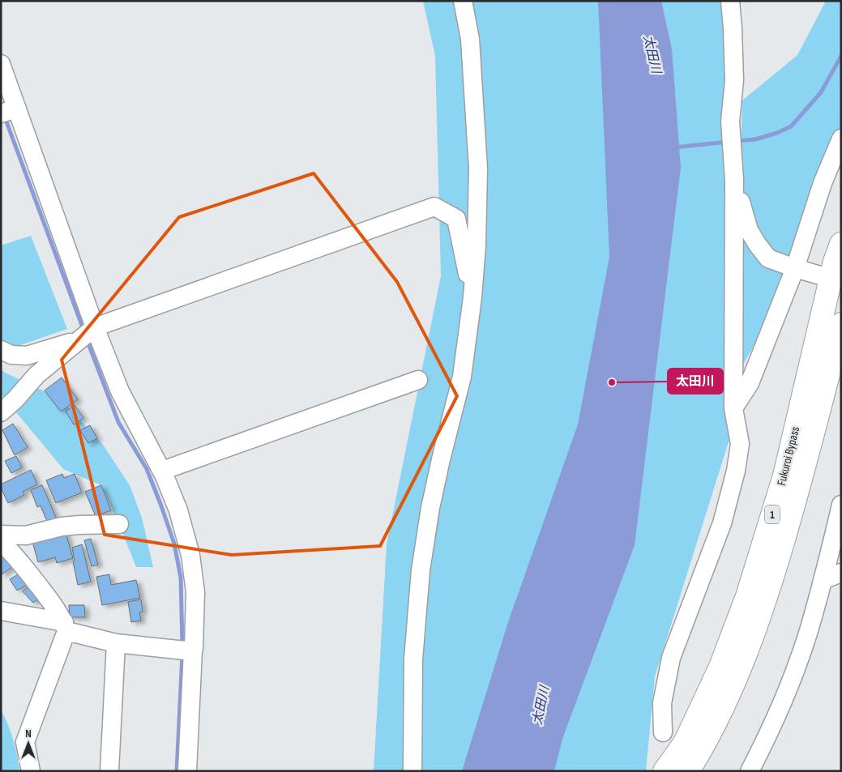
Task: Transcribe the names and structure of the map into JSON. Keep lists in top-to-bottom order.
{
  "streets": {
    "highway": ["Fukuroi Bypass", "1"]
  },
  "water": ["太田川"],
  "places": ["太田川"],
  "north": "top"
}
